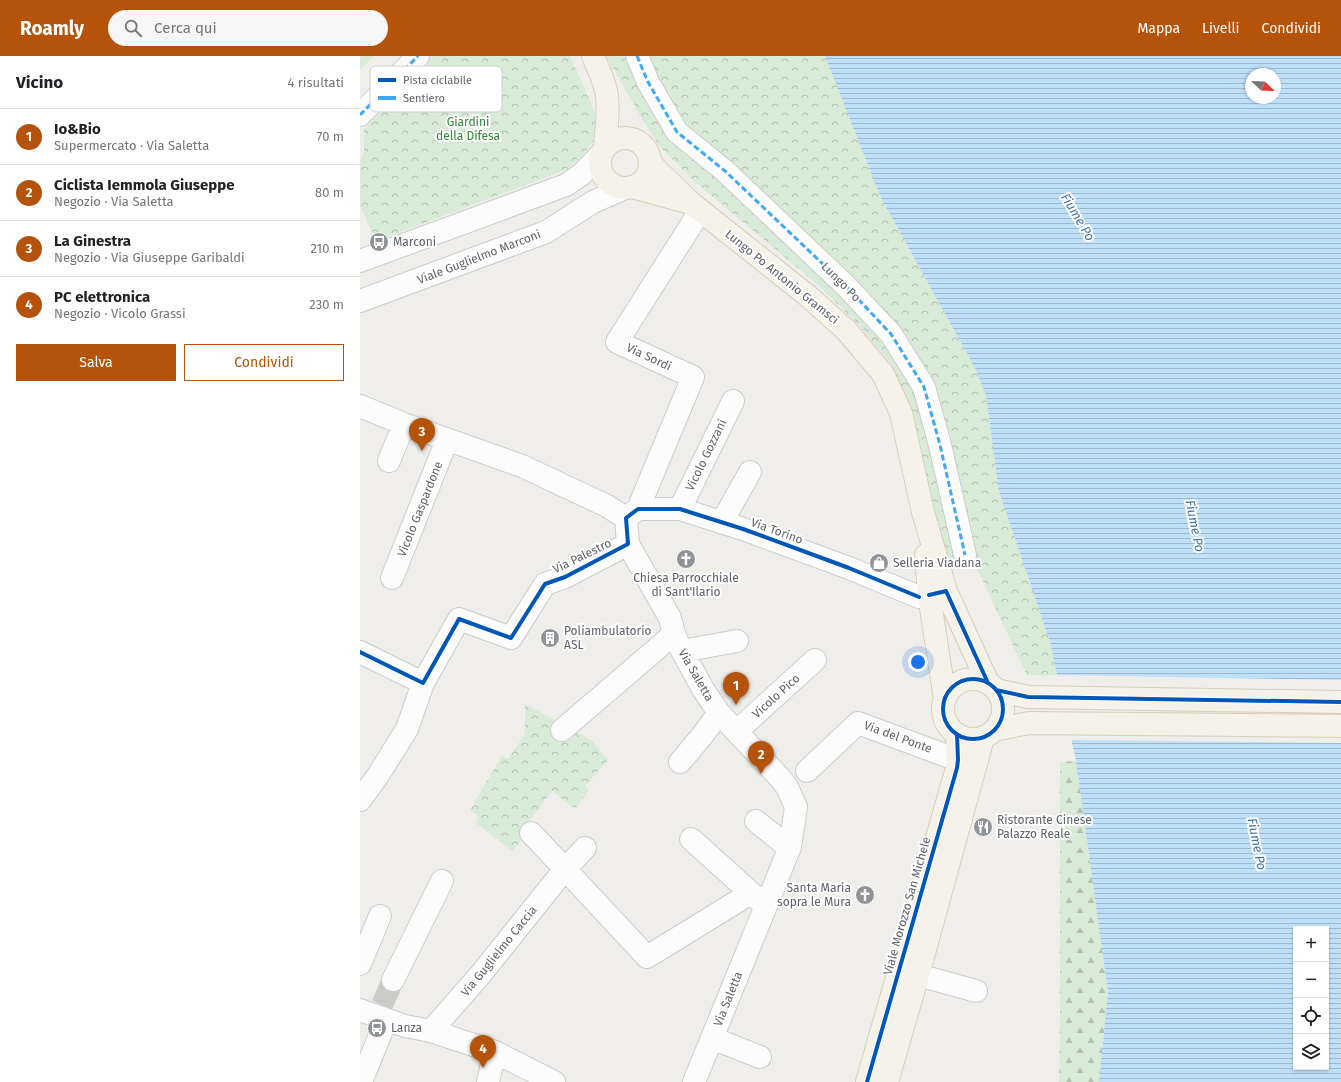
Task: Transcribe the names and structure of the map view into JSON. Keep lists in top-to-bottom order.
{
  "streets": {
    "main road": ["Lungo Po Antonio Gramsci", "Viale Morozzo San Michele"],
    "street": [
      "Viale Guglielmo Marconi",
      "Lungo Po",
      "Via Sordi",
      "Vicolo Gozzani",
      "Vicolo Gaspardone",
      "Via Torino",
      "Via Palestro",
      "Via Saletta",
      "Vicolo Pico",
      "Via del Ponte",
      "Via Guglielmo Caccia"
    ]
  },
  "crossings": [
    ["Viale Guglielmo Marconi", "Lungo Po Antonio Gramsci"],
    ["Lungo Po Antonio Gramsci", "Via Sordi"],
    ["Lungo Po Antonio Gramsci", "Viale Morozzo San Michele"],
    ["Via Sordi", "Via Torino"],
    ["Via Sordi", "Via Saletta"],
    ["Vicolo Gozzani", "Via Torino"],
    ["Via Torino", "Via Saletta"],
    ["Via Palestro", "Via Saletta"],
    ["Via Saletta", "Vicolo Pico"],
    ["Via Saletta", "Via del Ponte"],
    ["Via del Ponte", "Viale Morozzo San Michele"]
  ],
  "water": ["Fiume Po"],
  "parks": ["Giardini della Difesa"],
  "places": {
    "bus stop": ["Marconi", "Lanza"],
    "church": ["Chiesa Parrocchiale di Sant'Ilario", "Santa Maria sopra le Mura"],
    "shop": ["Selleria Viadana"],
    "building": ["Poliambulatorio ASL"],
    "restaurant": ["Ristorante Cinese Palazzo Reale"]
  },
  "legend": ["Pista ciclabile", "Sentiero"],
  "north": "bottom right",
  "page": {
    "header": "Roamly",
    "search": "Cerca qui",
    "nav": ["Mappa", "Livelli", "Condividi"],
    "heading": ["Vicino", "4 risultati"],
    "list": [
      {
        "mark": "1",
        "name": "Io&Bio",
        "note": "Supermercato · Via Saletta",
        "value": "70 m"
      },
      {
        "mark": "2",
        "name": "Ciclista Iemmola Giuseppe",
        "note": "Negozio · Via Saletta",
        "value": "80 m"
      },
      {
        "mark": "3",
        "name": "La Ginestra",
        "note": "Negozio · Via Giuseppe Garibaldi",
        "value": "210 m"
      },
      {
        "mark": "4",
        "name": "PC elettronica",
        "note": "Negozio · Vicolo Grassi",
        "value": "230 m"
      }
    ],
    "buttons": ["Salva", "Condividi"],
    "pins": [
      "3",
      "1",
      "2",
      "4"
    ],
    "map_buttons": ["+", "−"]
  }
}
